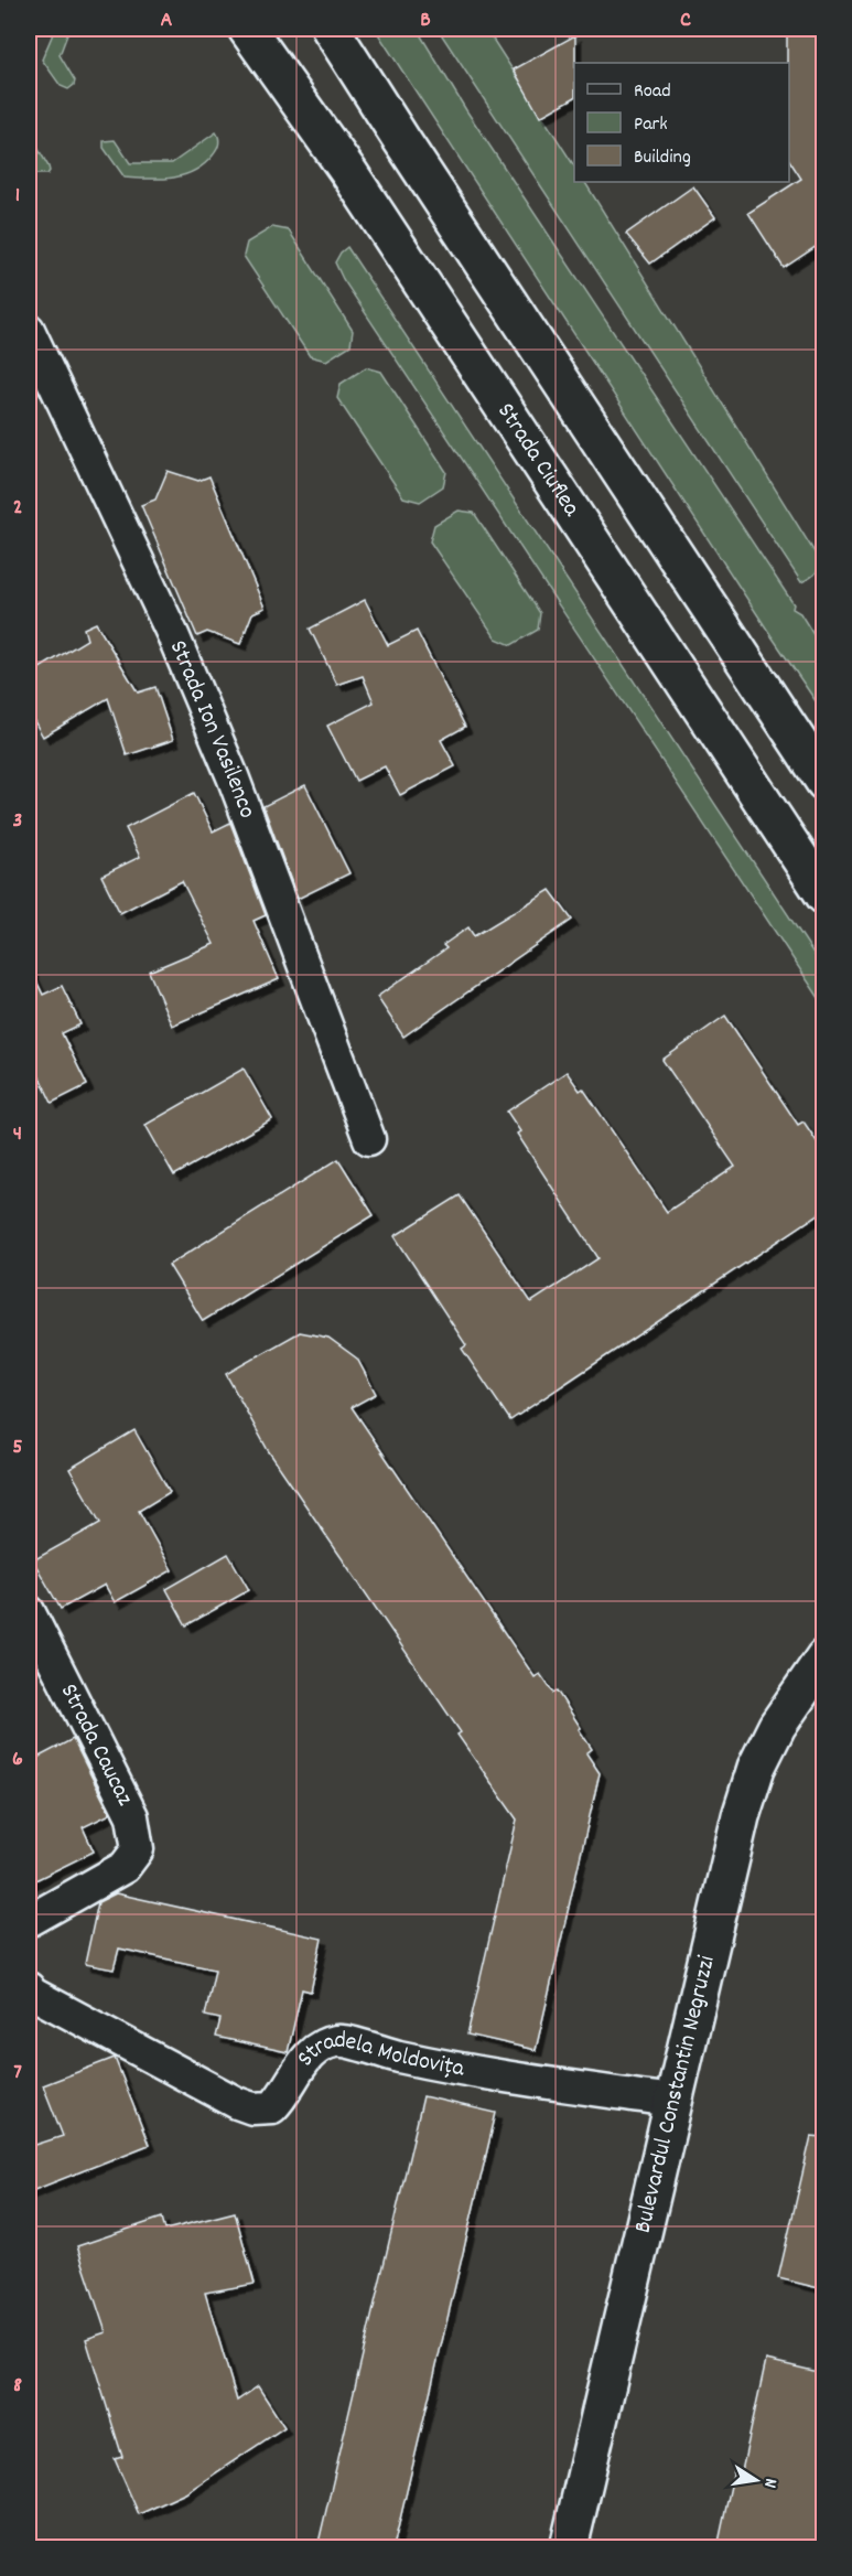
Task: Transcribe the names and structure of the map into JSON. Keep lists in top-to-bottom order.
{
  "streets": {
    "main road": ["Strada Ciuflea", "Bulevardul Constantin Negruzzi"],
    "street": ["Strada Ion Vasilenco", "Strada Caucaz", "Stradela Moldovița"]
  },
  "crossings": [
    ["Stradela Moldovița", "Bulevardul Constantin Negruzzi"]
  ],
  "legend": ["Road", "Park", "Building"],
  "north": "right",
  "grid": {
    "columns": ["A", "B", "C"],
    "rows": [
      "1",
      "2",
      "3",
      "4",
      "5",
      "6",
      "7",
      "8"
    ]
  }
}
